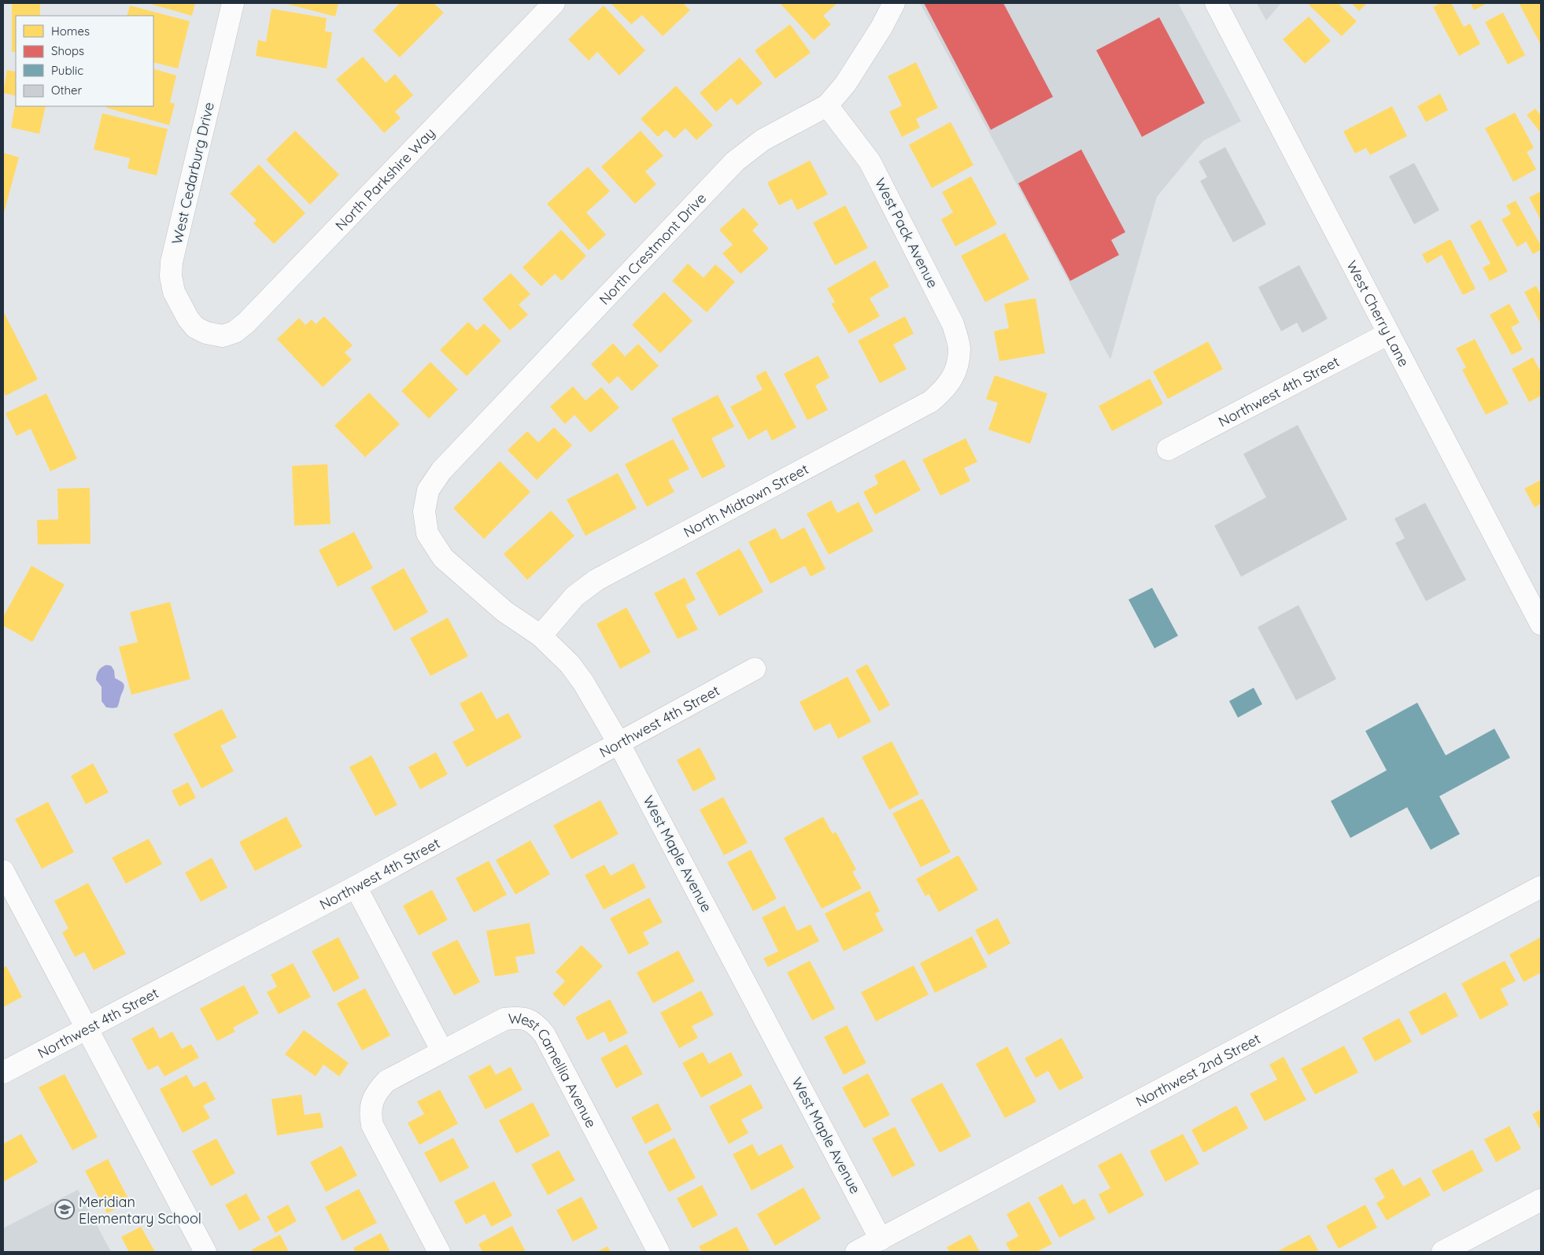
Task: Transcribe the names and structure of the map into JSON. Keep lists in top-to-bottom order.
{
  "streets": {
    "street": [
      "West Cedarburg Drive",
      "North Parkshire Way",
      "West Pack Avenue",
      "North Crestmont Drive",
      "West Cherry Lane",
      "Northwest 4th Street",
      "North Midtown Street",
      "West Maple Avenue",
      "Northwest 2nd Street",
      "West Camellia Avenue"
    ]
  },
  "crossings": [
    ["West Cedarburg Drive", "North Parkshire Way"],
    ["West Pack Avenue", "North Crestmont Drive"],
    ["West Pack Avenue", "North Midtown Street"],
    ["North Crestmont Drive", "West Maple Avenue"],
    ["West Cherry Lane", "Northwest 4th Street"],
    ["Northwest 4th Street", "West Maple Avenue"],
    ["North Midtown Street", "West Maple Avenue"],
    ["West Maple Avenue", "Northwest 2nd Street"]
  ],
  "places": {
    "school or university": ["Meridian Elementary School"]
  },
  "legend": [
    "Homes",
    "Shops",
    "Public",
    "Other"
  ]
}
